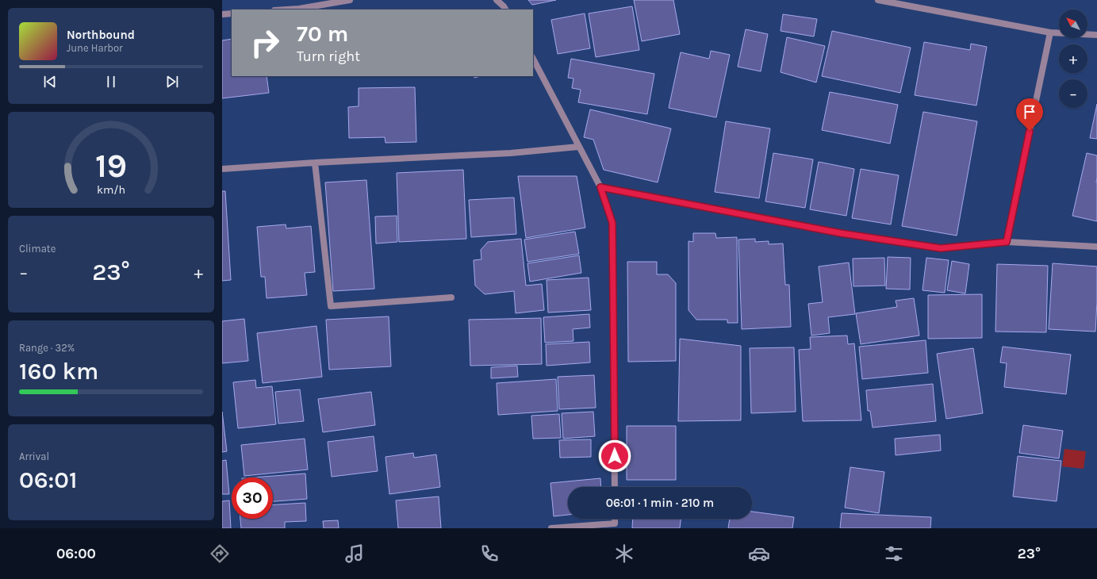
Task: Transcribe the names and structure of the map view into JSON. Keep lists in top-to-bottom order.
{
  "north": "top left",
  "page": {
    "map_buttons": ["+", "−"],
    "turn": ["70 m", "Turn right"],
    "song": ["Northbound", "June Harbor"],
    "tile": [
      "Climate",
      ["Range · 32%", "160 km"],
      ["Arrival", "06:01"]
    ],
    "heat": ["−", "23°", "+"],
    "limit": "30",
    "trip": "06:01 · 1 min · 210 m",
    "tabs": ["06:00", "23°"],
    "gauge": ["19", "km/h"]
  }
}
